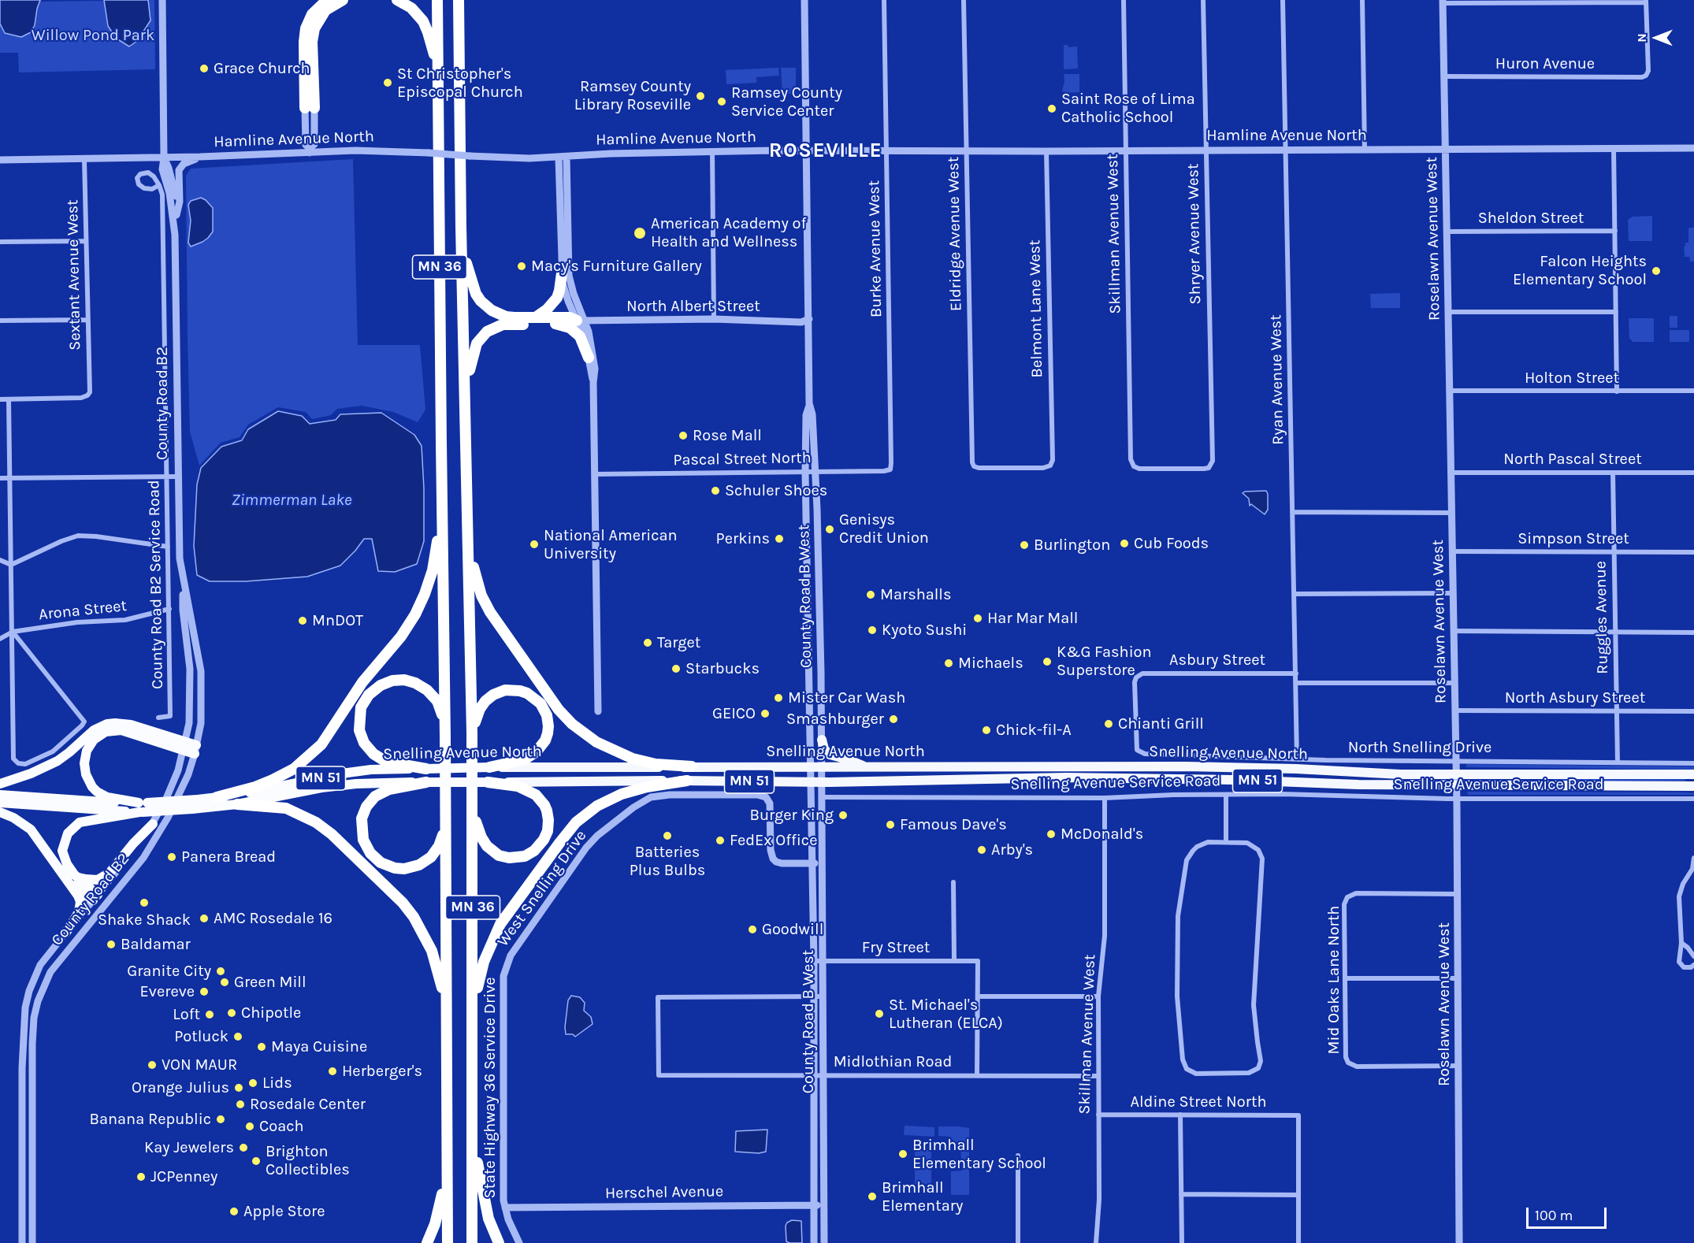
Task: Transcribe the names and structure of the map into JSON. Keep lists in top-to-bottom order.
{
  "streets": {
    "highway": ["MN 36", "Snelling Avenue North", "MN 51"],
    "street": [
      "Huron Avenue",
      "Hamline Avenue North",
      "Sheldon Street",
      "Eldridge Avenue West",
      "Skillman Avenue West",
      "Shryer Avenue West",
      "Roselawn Avenue West",
      "Burke Avenue West",
      "Sextant Avenue West",
      "North Albert Street",
      "Belmont Lane West",
      "Holton Street",
      "Ryan Avenue West",
      "County Road B2",
      "Pascal Street North",
      "North Pascal Street",
      "Simpson Street",
      "County Road B2 Service Road",
      "County Road B West",
      "Arona Street",
      "Ruggles Avenue",
      "Asbury Street",
      "North Asbury Street",
      "North Snelling Drive",
      "Snelling Avenue Service Road",
      "West Snelling Drive",
      "Fry Street",
      "Mid Oaks Lane North",
      "Midlothian Road",
      "State Highway 36 Service Drive",
      "Aldine Street North",
      "Herschel Avenue"
    ]
  },
  "crossings": [
    ["Huron Avenue", "Roselawn Avenue West"],
    ["Hamline Avenue North", "Eldridge Avenue West"],
    ["Hamline Avenue North", "Skillman Avenue West"],
    ["Hamline Avenue North", "Shryer Avenue West"],
    ["Hamline Avenue North", "Roselawn Avenue West"],
    ["Hamline Avenue North", "Burke Avenue West"],
    ["Hamline Avenue North", "Sextant Avenue West"],
    ["Hamline Avenue North", "Belmont Lane West"],
    ["Hamline Avenue North", "Ryan Avenue West"],
    ["Hamline Avenue North", "County Road B2"],
    ["Hamline Avenue North", "County Road B West"],
    ["Sheldon Street", "Roselawn Avenue West"],
    ["Eldridge Avenue West", "Belmont Lane West"],
    ["Skillman Avenue West", "Shryer Avenue West"],
    ["Skillman Avenue West", "Snelling Avenue Service Road"],
    ["Skillman Avenue West", "Midlothian Road"],
    ["Skillman Avenue West", "Aldine Street North"],
    ["Roselawn Avenue West", "Holton Street"],
    ["Roselawn Avenue West", "North Pascal Street"],
    ["Roselawn Avenue West", "Simpson Street"],
    ["Roselawn Avenue West", "North Asbury Street"],
    ["Roselawn Avenue West", "North Snelling Drive"],
    ["Roselawn Avenue West", "Snelling Avenue North"],
    ["Roselawn Avenue West", "Snelling Avenue Service Road"],
    ["Roselawn Avenue West", "Mid Oaks Lane North"],
    ["Burke Avenue West", "Pascal Street North"],
    ["North Albert Street", "County Road B West"],
    ["Ryan Avenue West", "Asbury Street"],
    ["Ryan Avenue West", "North Snelling Drive"],
    ["Pascal Street North", "County Road B West"],
    ["North Pascal Street", "Ruggles Avenue"],
    ["Simpson Street", "Ruggles Avenue"],
    ["County Road B2 Service Road", "Arona Street"],
    ["County Road B West", "Snelling Avenue North"],
    ["County Road B West", "Snelling Avenue Service Road"],
    ["County Road B West", "West Snelling Drive"],
    ["County Road B West", "Fry Street"],
    ["County Road B West", "Midlothian Road"],
    ["County Road B West", "Herschel Avenue"],
    ["Ruggles Avenue", "North Asbury Street"],
    ["Ruggles Avenue", "North Snelling Drive"],
    ["Asbury Street", "North Snelling Drive"],
    ["West Snelling Drive", "State Highway 36 Service Drive"],
    ["State Highway 36 Service Drive", "Herschel Avenue"]
  ],
  "districts": ["ROSEVILLE"],
  "water": ["Zimmerman Lake"],
  "parks": ["Willow Pond Park"],
  "places": [
    "Grace Church",
    "St Christopher's Episcopal Church",
    "Ramsey County Library Roseville",
    "Ramsey County Service Center",
    "Saint Rose of Lima Catholic School",
    "American Academy of Health and Wellness",
    "Macy's Furniture Gallery",
    "Falcon Heights Elementary School",
    "Rose Mall",
    "Schuler Shoes",
    "Genisys Credit Union",
    "Perkins",
    "Cub Foods",
    "National American University",
    "Burlington",
    "Marshalls",
    "Har Mar Mall",
    "MnDOT",
    "Kyoto Sushi",
    "Target",
    "K&G Fashion Superstore",
    "Michaels",
    "Starbucks",
    "Mister Car Wash",
    "GEICO",
    "Smashburger",
    "Chianti Grill",
    "Chick-fil-A",
    "Burger King",
    "Famous Dave's",
    "McDonald's",
    "Batteries Plus Bulbs",
    "FedEx Office",
    "Arby's",
    "Panera Bread",
    "Shake Shack",
    "AMC Rosedale 16",
    "Goodwill",
    "Baldamar",
    "Granite City",
    "Green Mill",
    "Evereve",
    "Chipotle",
    "St. Michael's Lutheran (ELCA)",
    "Loft",
    "Potluck",
    "Maya Cuisine",
    "VON MAUR",
    "Herberger's",
    "Lids",
    "Orange Julius",
    "Rosedale Center",
    "Banana Republic",
    "Coach",
    "Kay Jewelers",
    "Brimhall Elementary School",
    "Brighton Collectibles",
    "JCPenney",
    "Brimhall Elementary",
    "Apple Store"
  ],
  "scale_bar": "100 m",
  "north": "left"
}
